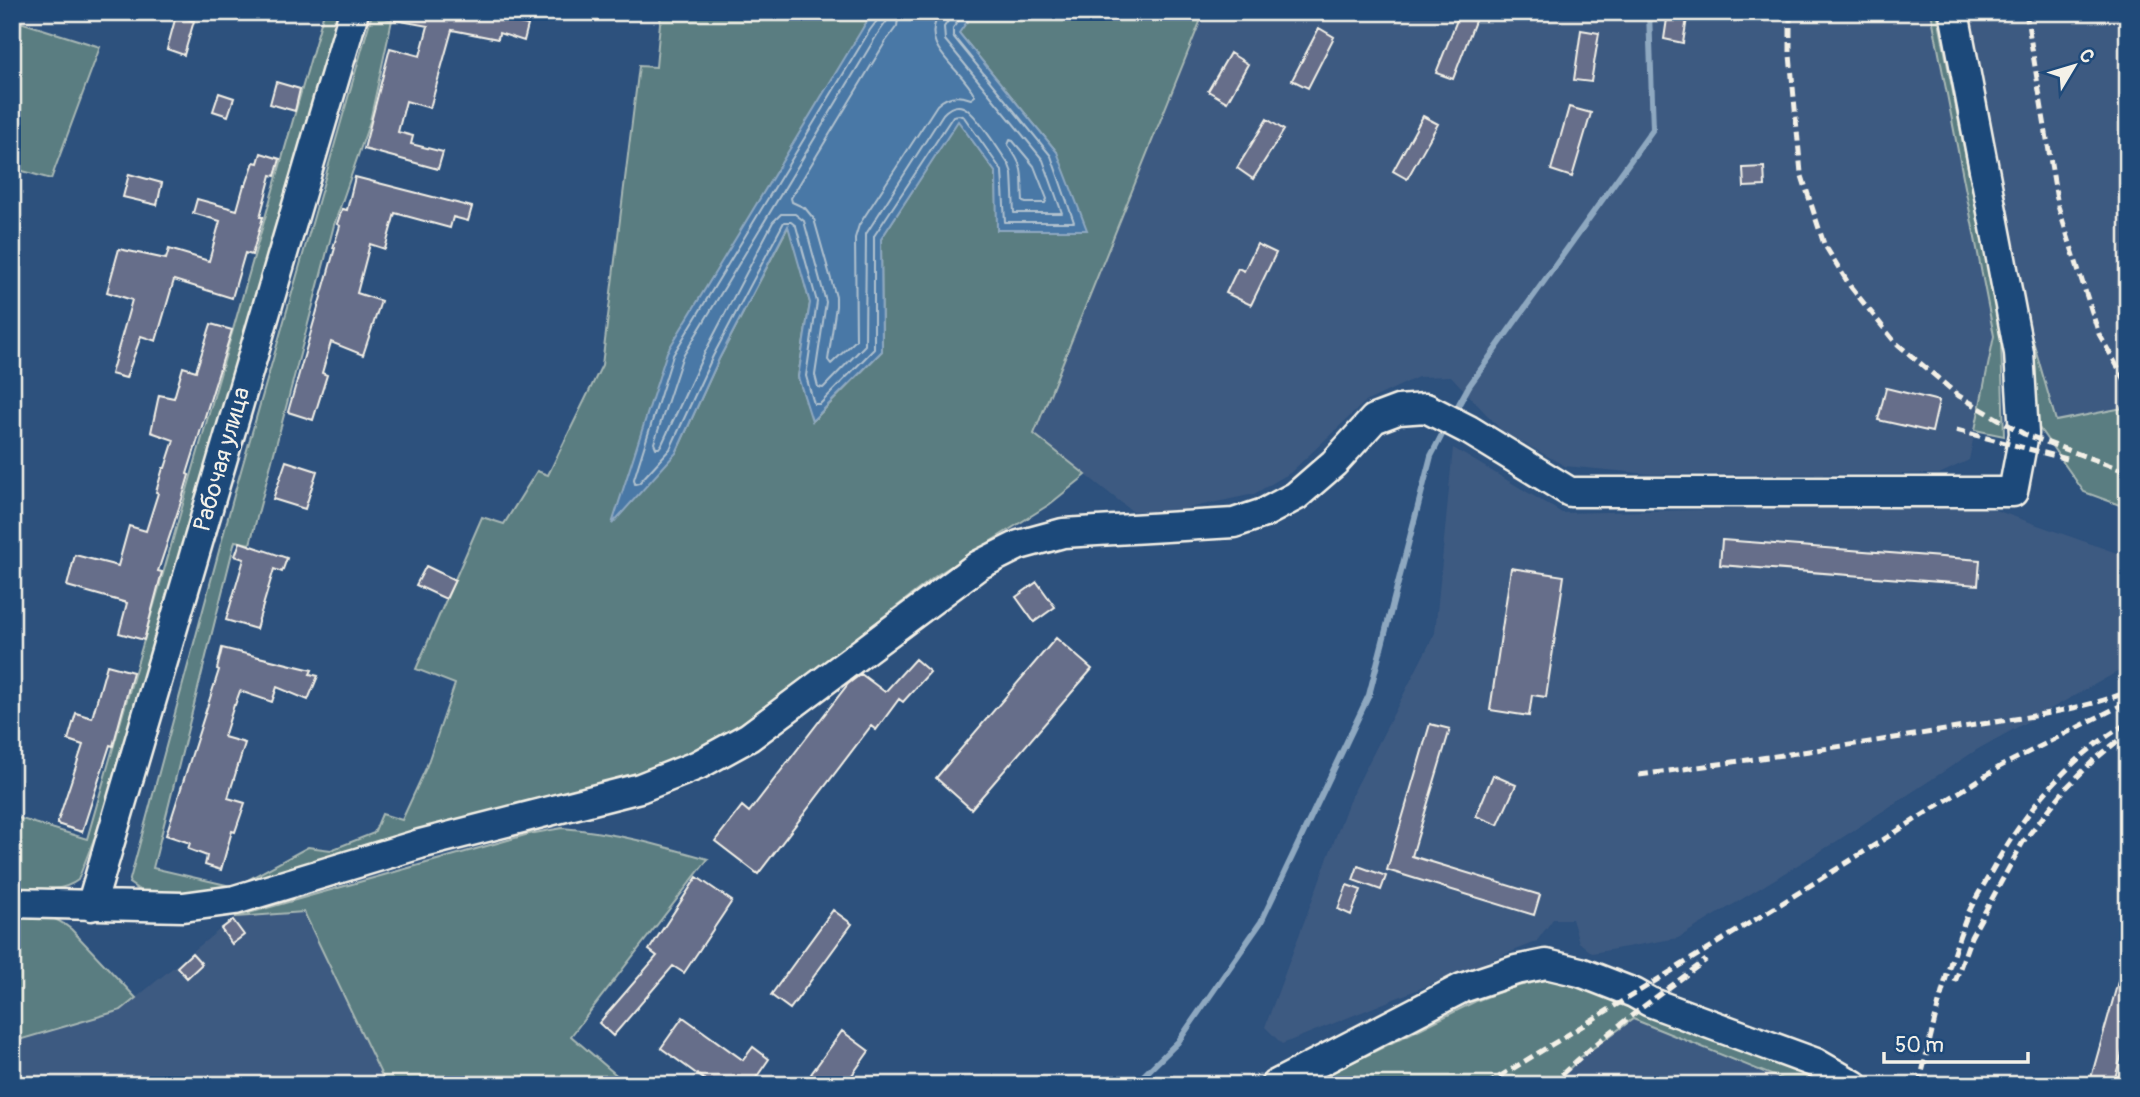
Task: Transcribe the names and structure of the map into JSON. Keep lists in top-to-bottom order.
{
  "streets": {
    "street": ["Рабочая улица"]
  },
  "scale_bar": "50 m",
  "north": "top right"
}
